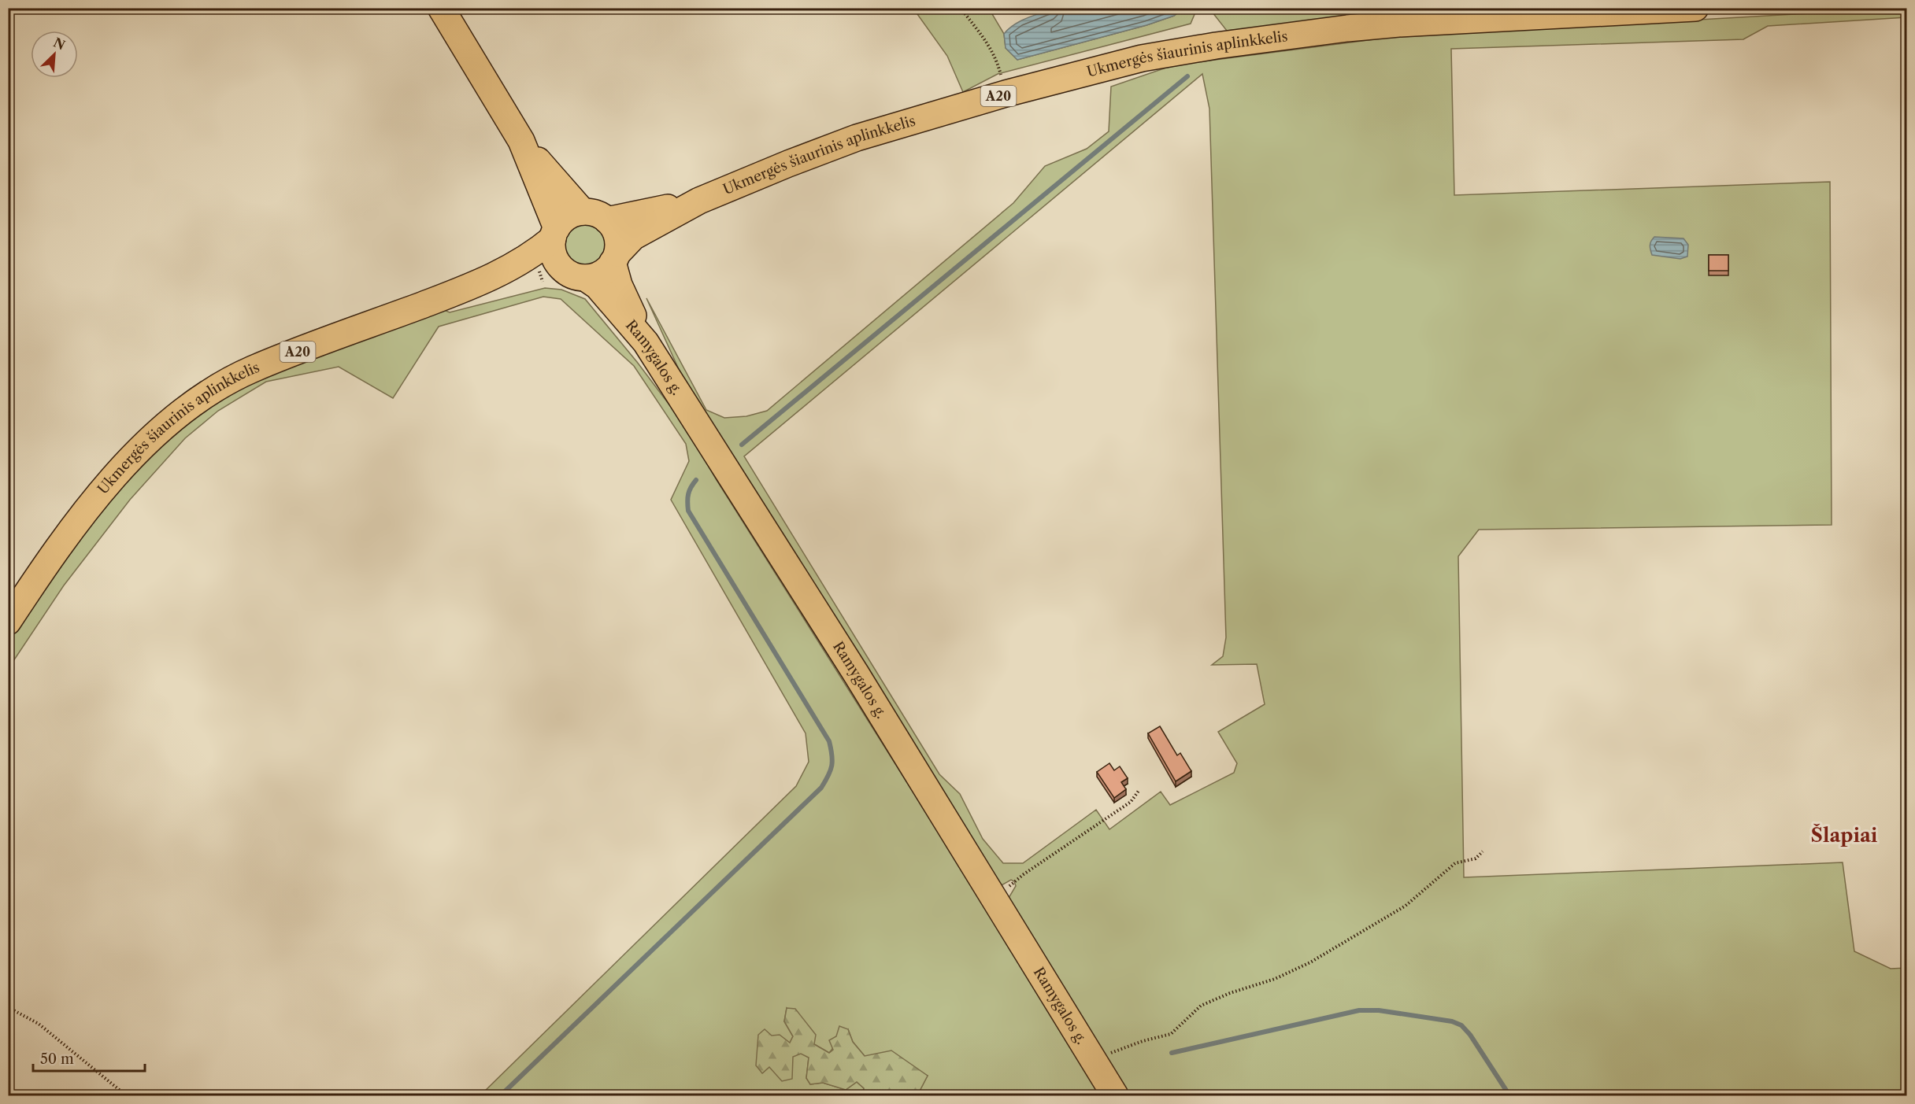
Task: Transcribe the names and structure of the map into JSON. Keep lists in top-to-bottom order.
{
  "streets": {
    "main road": ["Ukmergės šiaurinis aplinkkelis", "A20", "Ramygalos g."]
  },
  "crossings": [
    ["Ukmergės šiaurinis aplinkkelis", "A20"],
    ["Ukmergės šiaurinis aplinkkelis", "Ramygalos g."],
    ["A20", "Ramygalos g."]
  ],
  "districts": ["Šlapiai"],
  "scale_bar": "50 m",
  "north": "top right"
}
